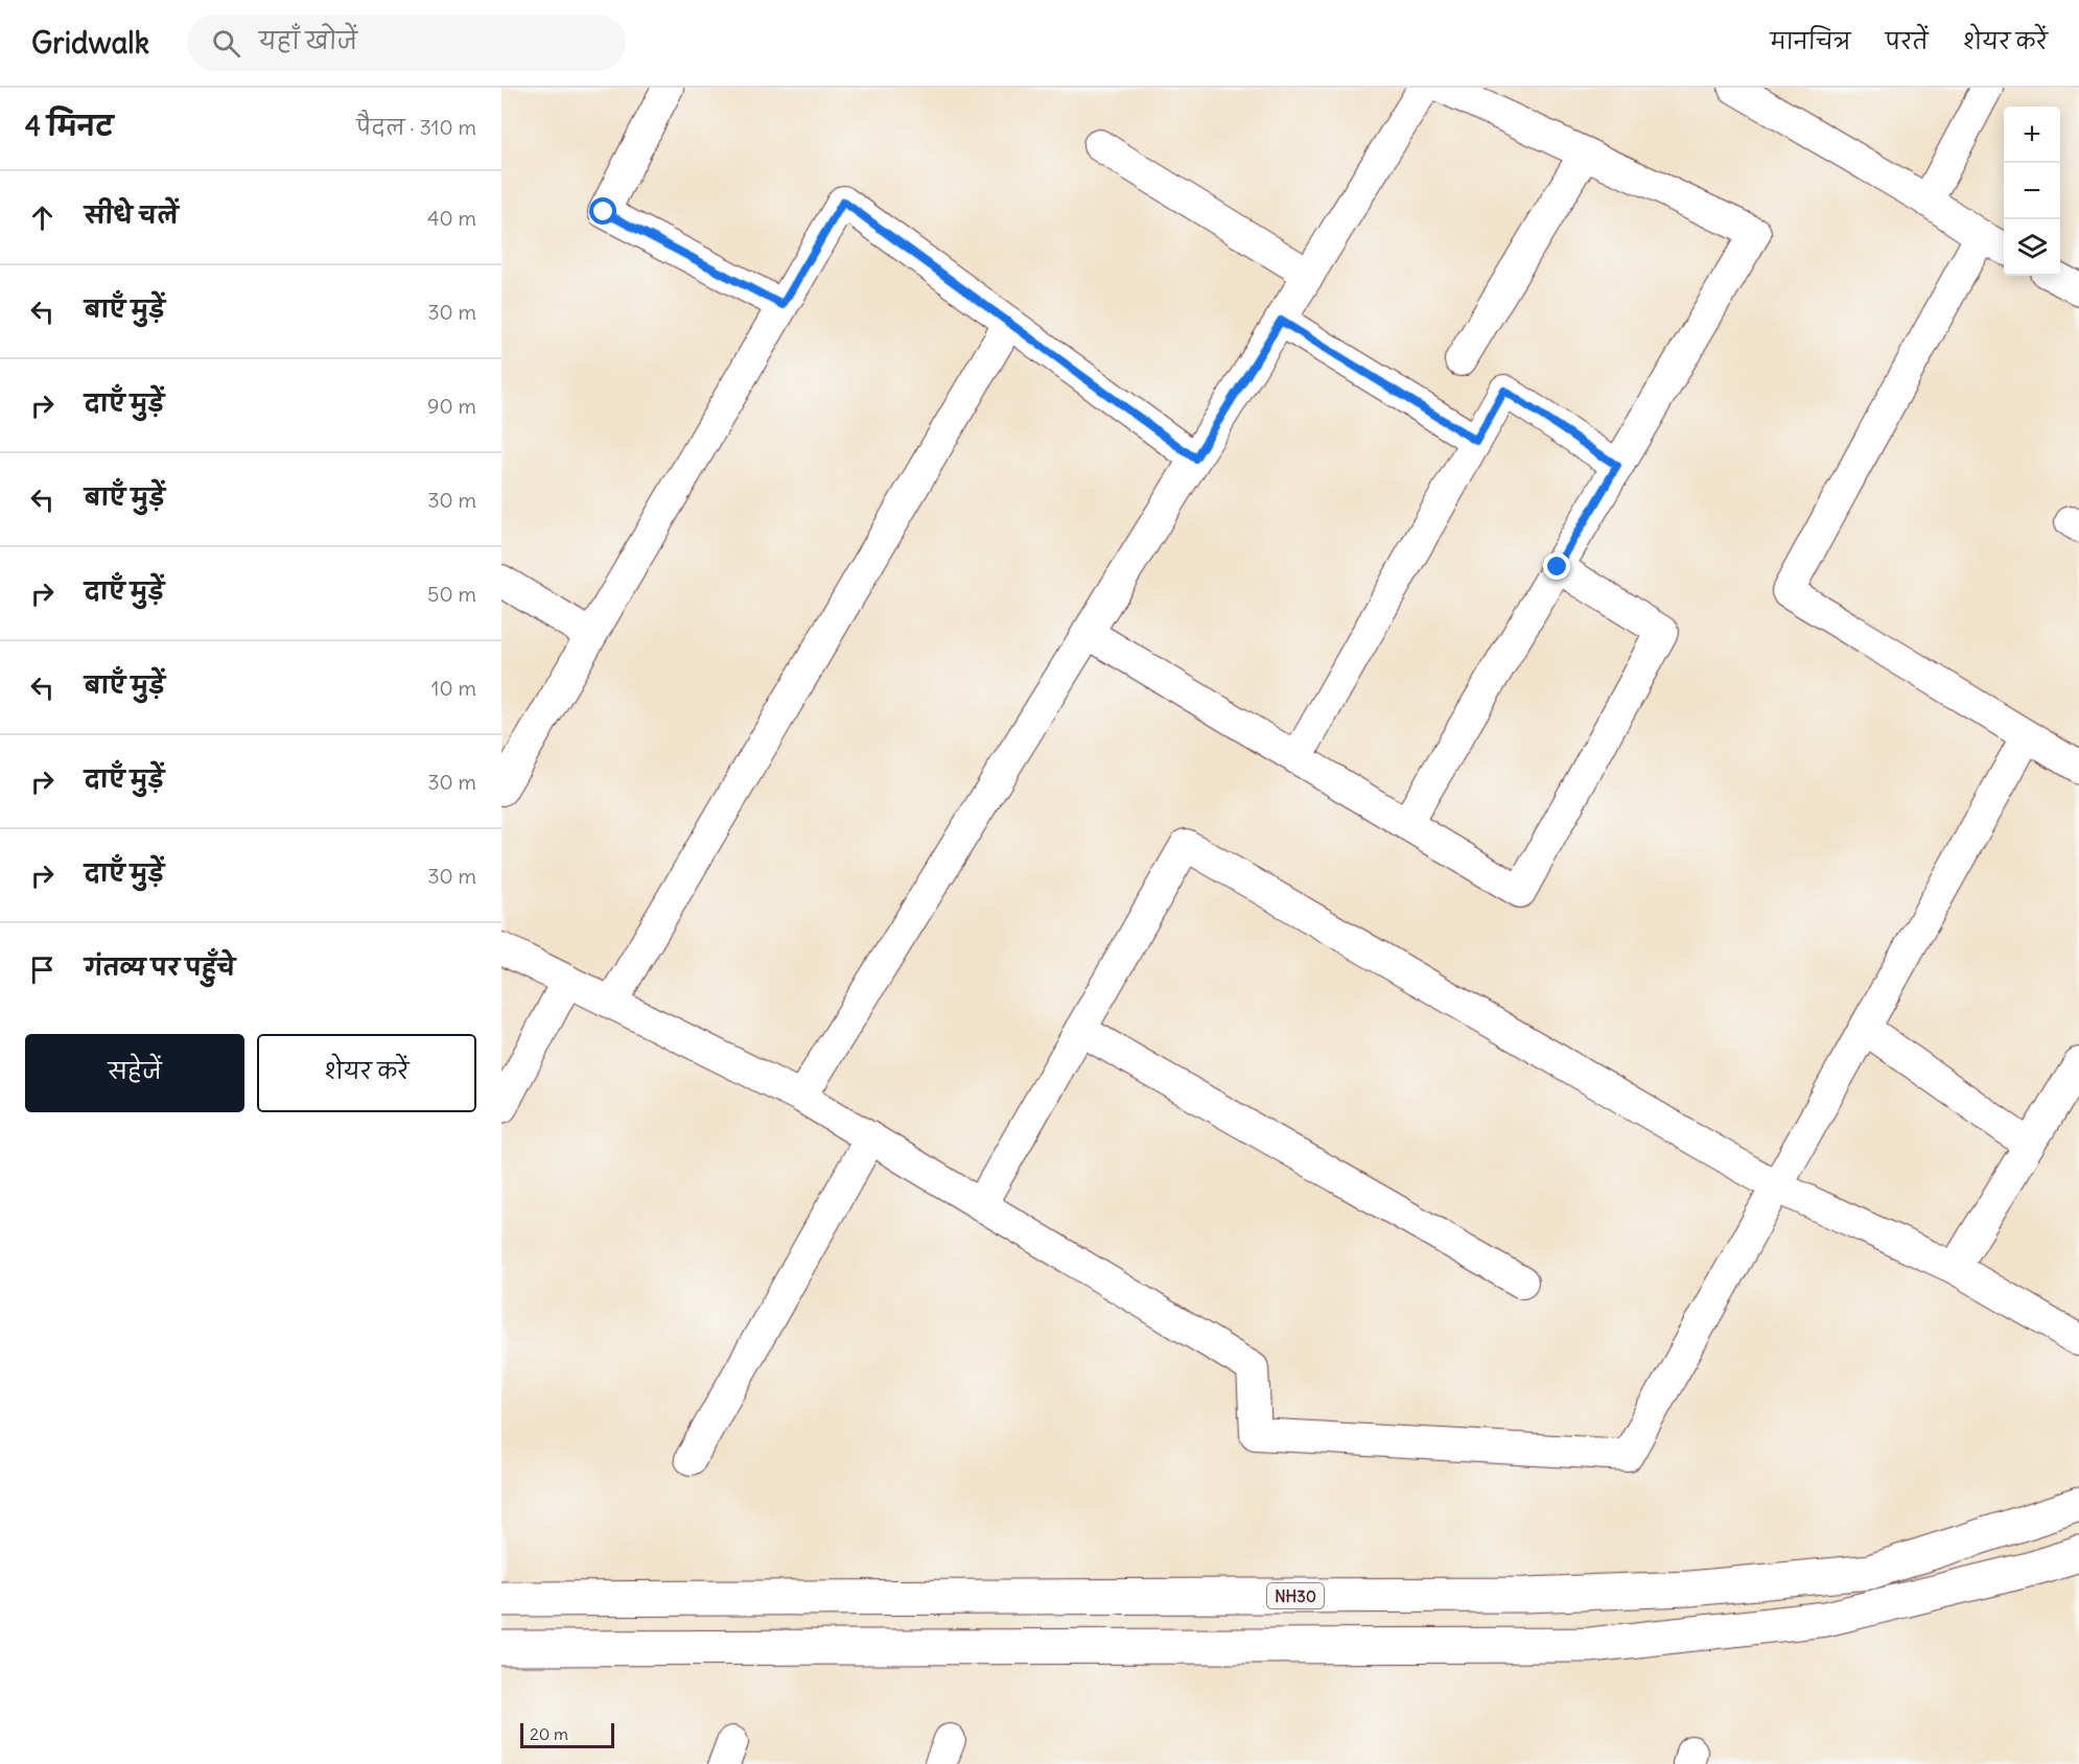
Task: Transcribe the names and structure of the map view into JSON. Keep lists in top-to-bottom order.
{
  "streets": {
    "highway": ["NH30"]
  },
  "scale_bar": "20 m",
  "page": {
    "header": "Gridwalk",
    "search": "यहाँ खोजें",
    "nav": ["मानचित्र", "परतें", "शेयर करें"],
    "heading": ["4 मिनट", "पैदल · 310 m"],
    "map_buttons": ["+", "−"],
    "list": [
      ["सीधे चलें", "40 m"],
      ["बाएँ मुड़ें", "30 m"],
      ["दाएँ मुड़ें", "90 m"],
      ["बाएँ मुड़ें", "30 m"],
      ["दाएँ मुड़ें", "50 m"],
      ["बाएँ मुड़ें", "10 m"],
      ["दाएँ मुड़ें", "30 m"],
      ["दाएँ मुड़ें", "30 m"],
      "गंतव्य पर पहुँचे"
    ],
    "buttons": ["सहेजें", "शेयर करें"],
    "scale": "20 m"
  }
}
